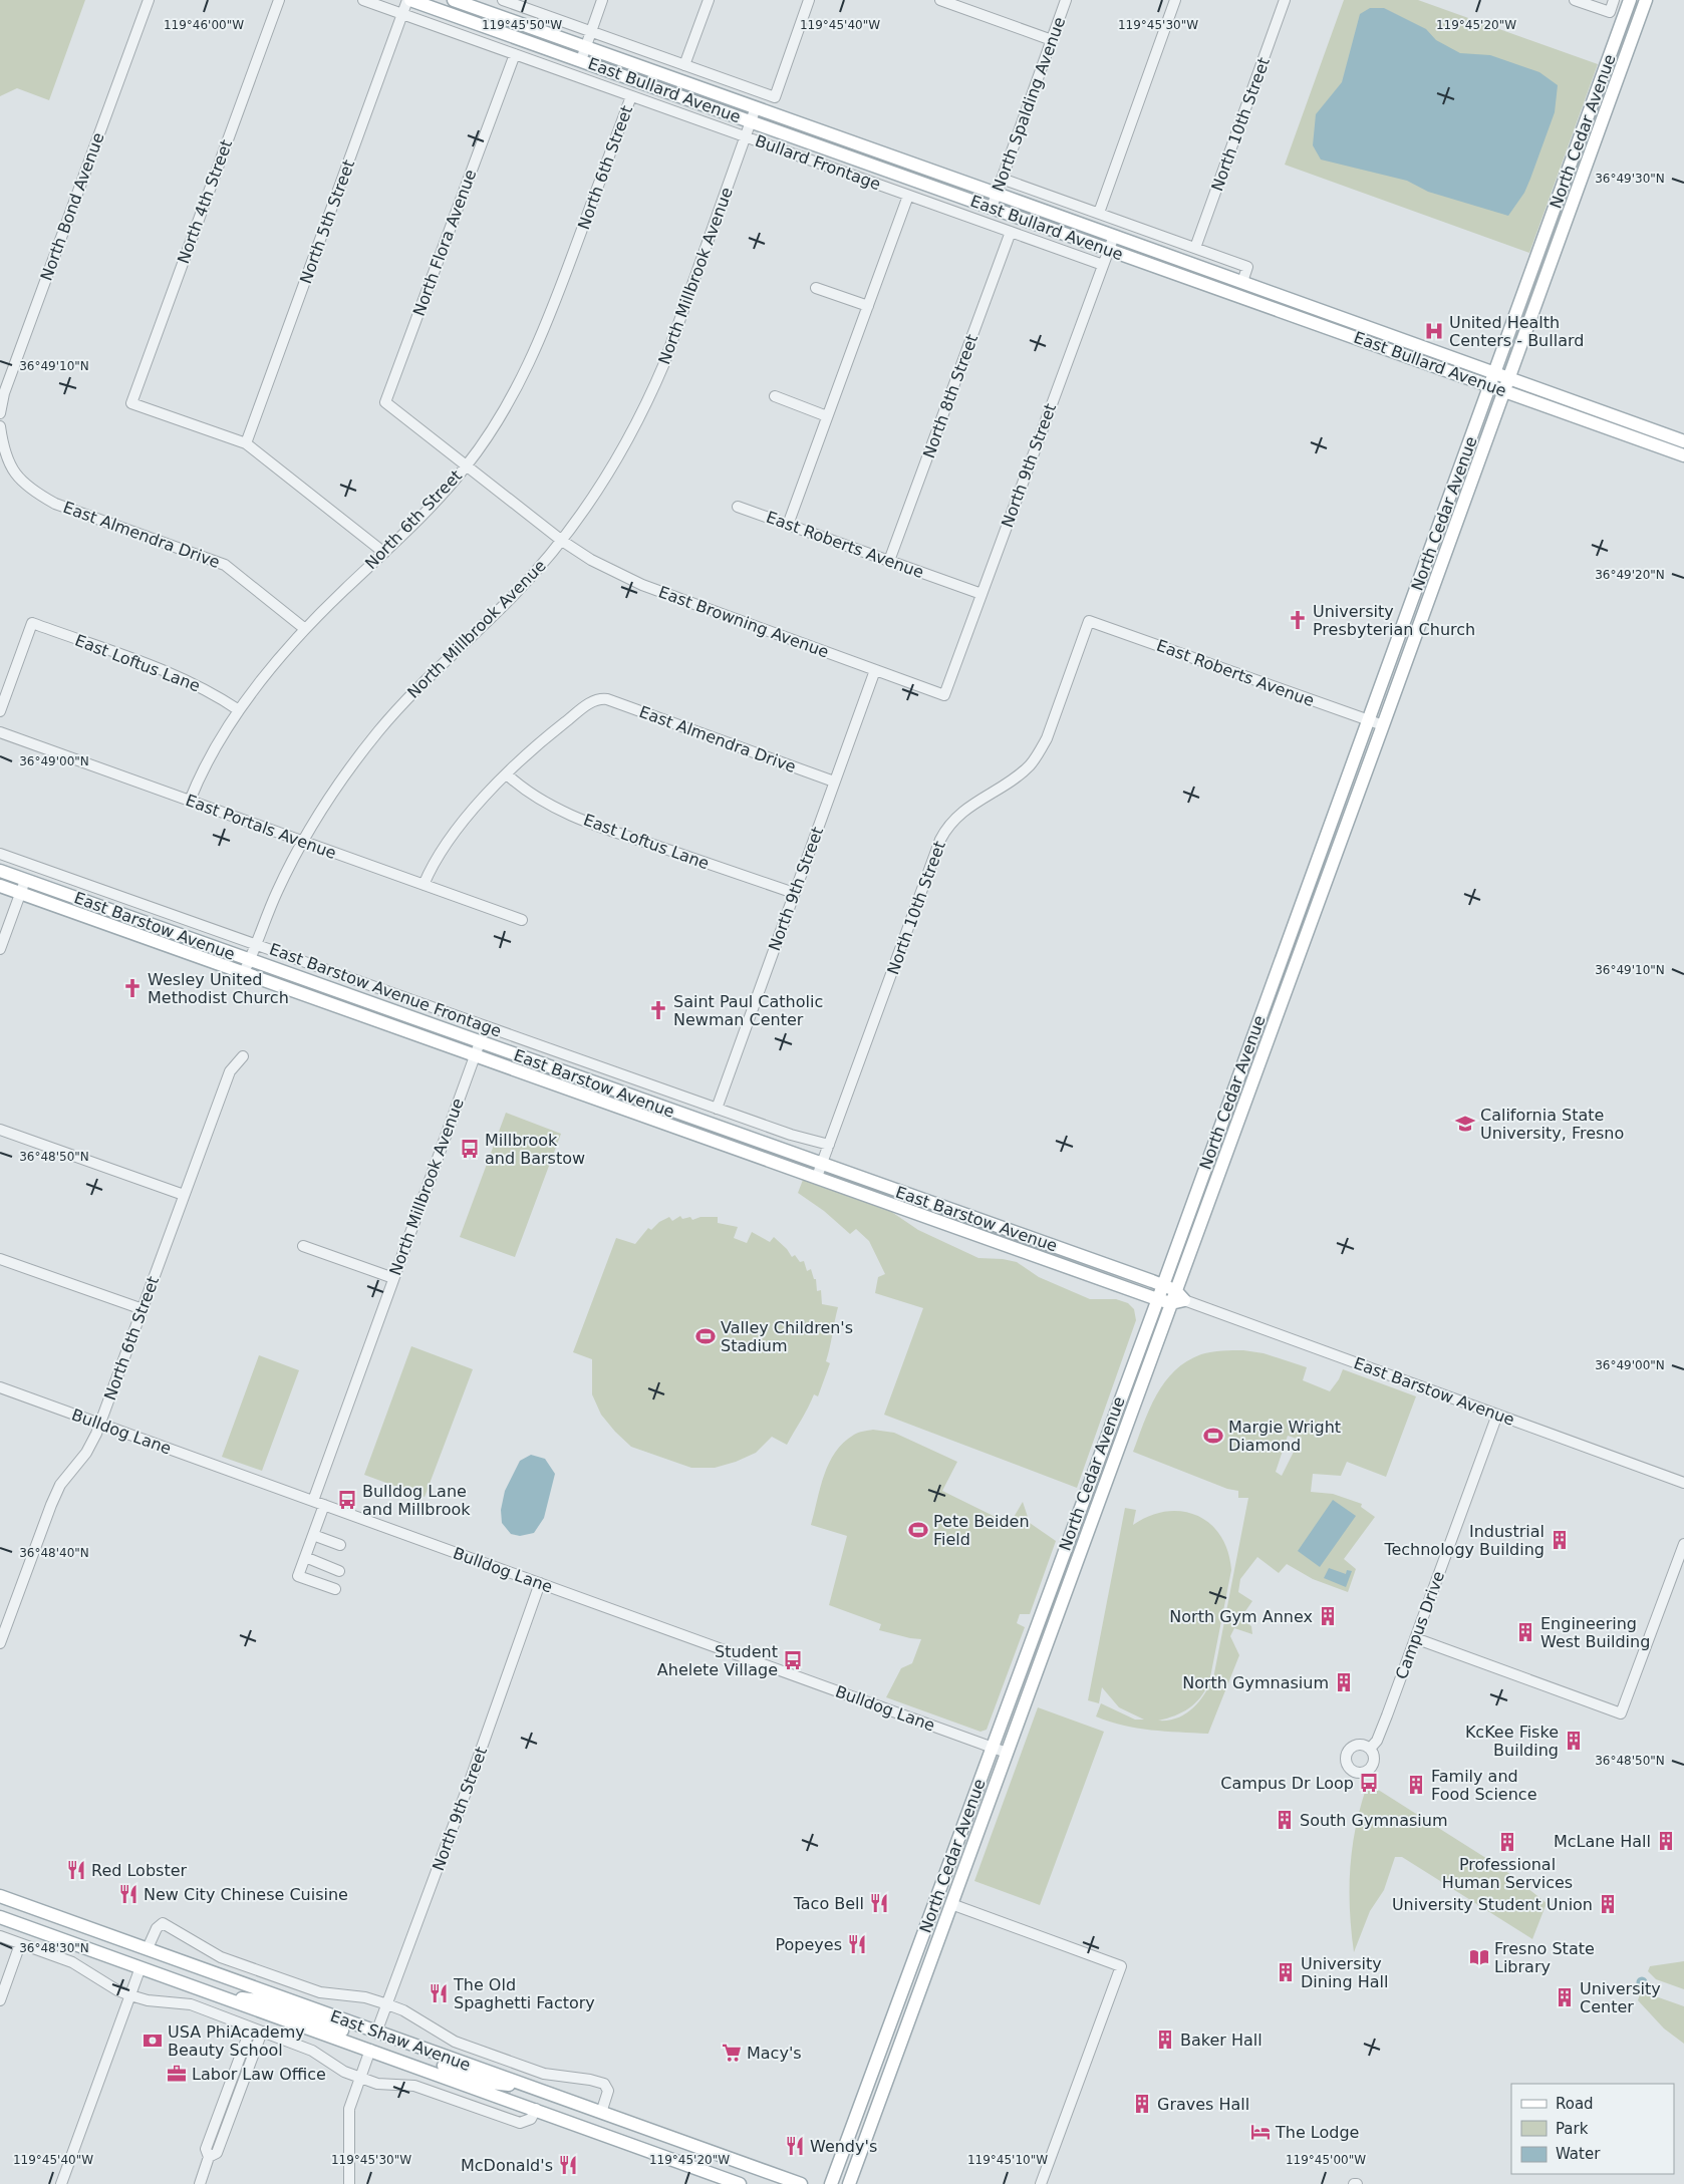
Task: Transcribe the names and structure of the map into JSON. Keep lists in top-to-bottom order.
{
  "streets": {
    "main road": [
      "East Bullard Avenue",
      "North Cedar Avenue",
      "East Barstow Avenue",
      "East Shaw Avenue"
    ],
    "street": [
      "North Spalding Avenue",
      "North 10th Street",
      "Bullard Frontage",
      "North 6th Street",
      "North 4th Street",
      "North Bond Avenue",
      "North 5th Street",
      "North Flora Avenue",
      "North Millbrook Avenue",
      "North 8th Street",
      "North 9th Street",
      "East Almendra Drive",
      "East Roberts Avenue",
      "East Browning Avenue",
      "East Loftus Lane",
      "East Portals Avenue",
      "East Barstow Avenue Frontage",
      "Bulldog Lane",
      "Campus Drive"
    ]
  },
  "crossings": [
    ["East Bullard Avenue", "North Spalding Avenue"],
    ["East Bullard Avenue", "North Cedar Avenue"],
    ["East Bullard Avenue", "North 5th Street"],
    ["East Bullard Avenue", "North Millbrook Avenue"],
    ["East Bullard Avenue", "North 9th Street"],
    ["North 10th Street", "East Roberts Avenue"],
    ["North 10th Street", "East Barstow Avenue"],
    ["North 10th Street", "East Barstow Avenue Frontage"],
    ["North Cedar Avenue", "East Roberts Avenue"],
    ["North Cedar Avenue", "East Barstow Avenue"],
    ["North Cedar Avenue", "Bulldog Lane"],
    ["Bullard Frontage", "North 6th Street"],
    ["Bullard Frontage", "North 5th Street"],
    ["Bullard Frontage", "North Flora Avenue"],
    ["Bullard Frontage", "North Millbrook Avenue"],
    ["Bullard Frontage", "North 8th Street"],
    ["Bullard Frontage", "North 9th Street"],
    ["North 6th Street", "East Almendra Drive"],
    ["North 6th Street", "East Browning Avenue"],
    ["North 6th Street", "East Loftus Lane"],
    ["North 6th Street", "East Portals Avenue"],
    ["North 6th Street", "Bulldog Lane"],
    ["North 4th Street", "North 5th Street"],
    ["North Flora Avenue", "East Browning Avenue"],
    ["North Millbrook Avenue", "East Browning Avenue"],
    ["North Millbrook Avenue", "East Portals Avenue"],
    ["North Millbrook Avenue", "East Barstow Avenue"],
    ["North Millbrook Avenue", "East Barstow Avenue Frontage"],
    ["North Millbrook Avenue", "Bulldog Lane"],
    ["North 8th Street", "East Roberts Avenue"],
    ["North 9th Street", "East Almendra Drive"],
    ["North 9th Street", "East Roberts Avenue"],
    ["North 9th Street", "East Browning Avenue"],
    ["North 9th Street", "East Loftus Lane"],
    ["North 9th Street", "East Barstow Avenue Frontage"],
    ["North 9th Street", "Bulldog Lane"],
    ["North 9th Street", "East Shaw Avenue"],
    ["East Almendra Drive", "East Loftus Lane"],
    ["East Barstow Avenue", "Campus Drive"]
  ],
  "places": {
    "hospital": ["United Health Centers - Bullard"],
    "church": ["University Presbyterian Church", "Wesley United Methodist Church", "Saint Paul Catholic Newman Center"],
    "school or university": ["California State University, Fresno"],
    "bus stop": [
      "Millbrook and Barstow",
      "Bulldog Lane and Millbrook",
      "Student Ahelete Village",
      "Campus Dr Loop"
    ],
    "sports": ["Valley Children's Stadium", "Margie Wright Diamond", "Pete Beiden Field"],
    "building": [
      "Industrial Technology Building",
      "North Gym Annex",
      "Engineering West Building",
      "North Gymnasium",
      "KcKee Fiske Building",
      "Family and Food Science",
      "South Gymnasium",
      "McLane Hall",
      "Professional Human Services",
      "University Student Union",
      "University Dining Hall",
      "University Center",
      "Baker Hall",
      "Graves Hall"
    ],
    "restaurant": [
      "Red Lobster",
      "New City Chinese Cuisine",
      "Taco Bell",
      "Popeyes",
      "The Old Spaghetti Factory",
      "Wendy's",
      "McDonald's"
    ],
    "library": ["Fresno State Library"],
    "bank": ["USA PhiAcademy Beauty School"],
    "supermarket": ["Macy's"],
    "office": ["Labor Law Office"],
    "hotel": ["The Lodge"]
  },
  "legend": ["Road", "Park", "Water"],
  "coordinates": [
    "119°46'00\"W",
    "119°45'50\"W",
    "119°45'40\"W",
    "119°45'30\"W",
    "119°45'20\"W",
    "36°49'30\"N",
    "36°49'10\"N",
    "36°49'20\"N",
    "36°49'00\"N",
    "36°48'50\"N",
    "36°48'40\"N",
    "36°48'30\"N",
    "119°45'10\"W",
    "119°45'00\"W"
  ]
}
